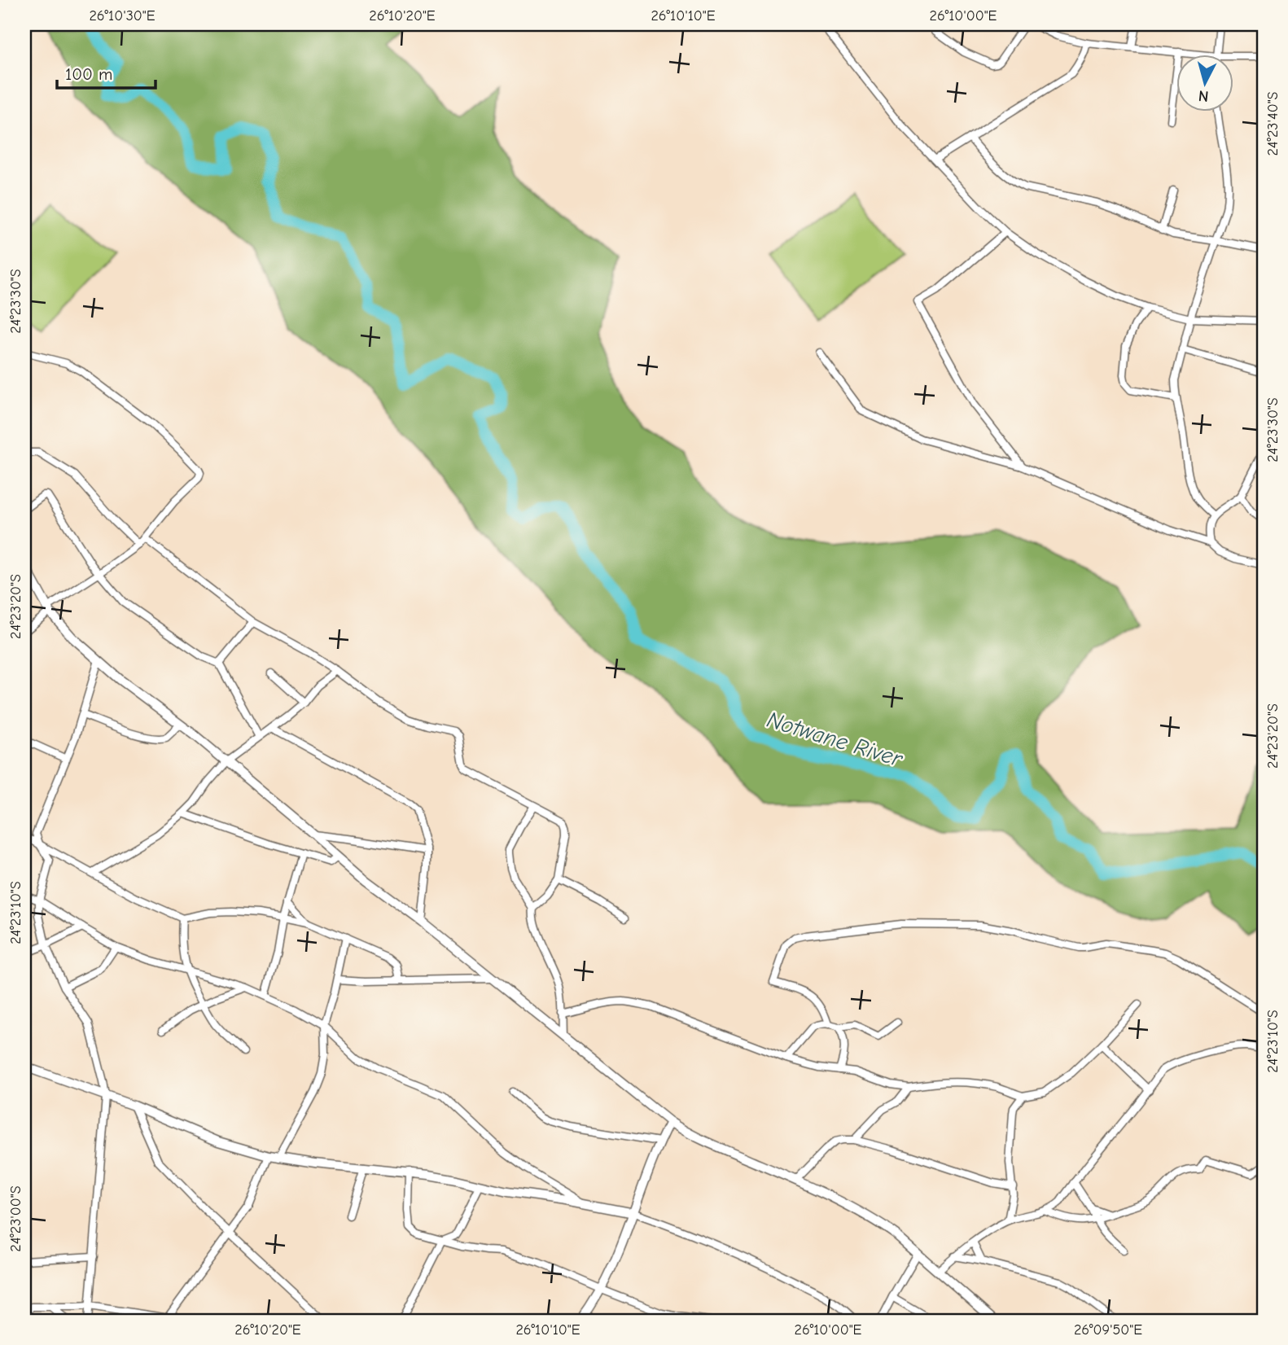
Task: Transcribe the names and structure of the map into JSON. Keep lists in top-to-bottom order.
{
  "water": ["Notwane River"],
  "scale_bar": "100 m",
  "north": "bottom",
  "coordinates": [
    "26°10'30\"E",
    "26°10'20\"E",
    "26°10'10\"E",
    "26°10'00\"E",
    "24°23'40\"S",
    "24°23'30\"S",
    "24°23'20\"S",
    "24°23'10\"S",
    "24°23'00\"S",
    "26°09'50\"E"
  ]
}
